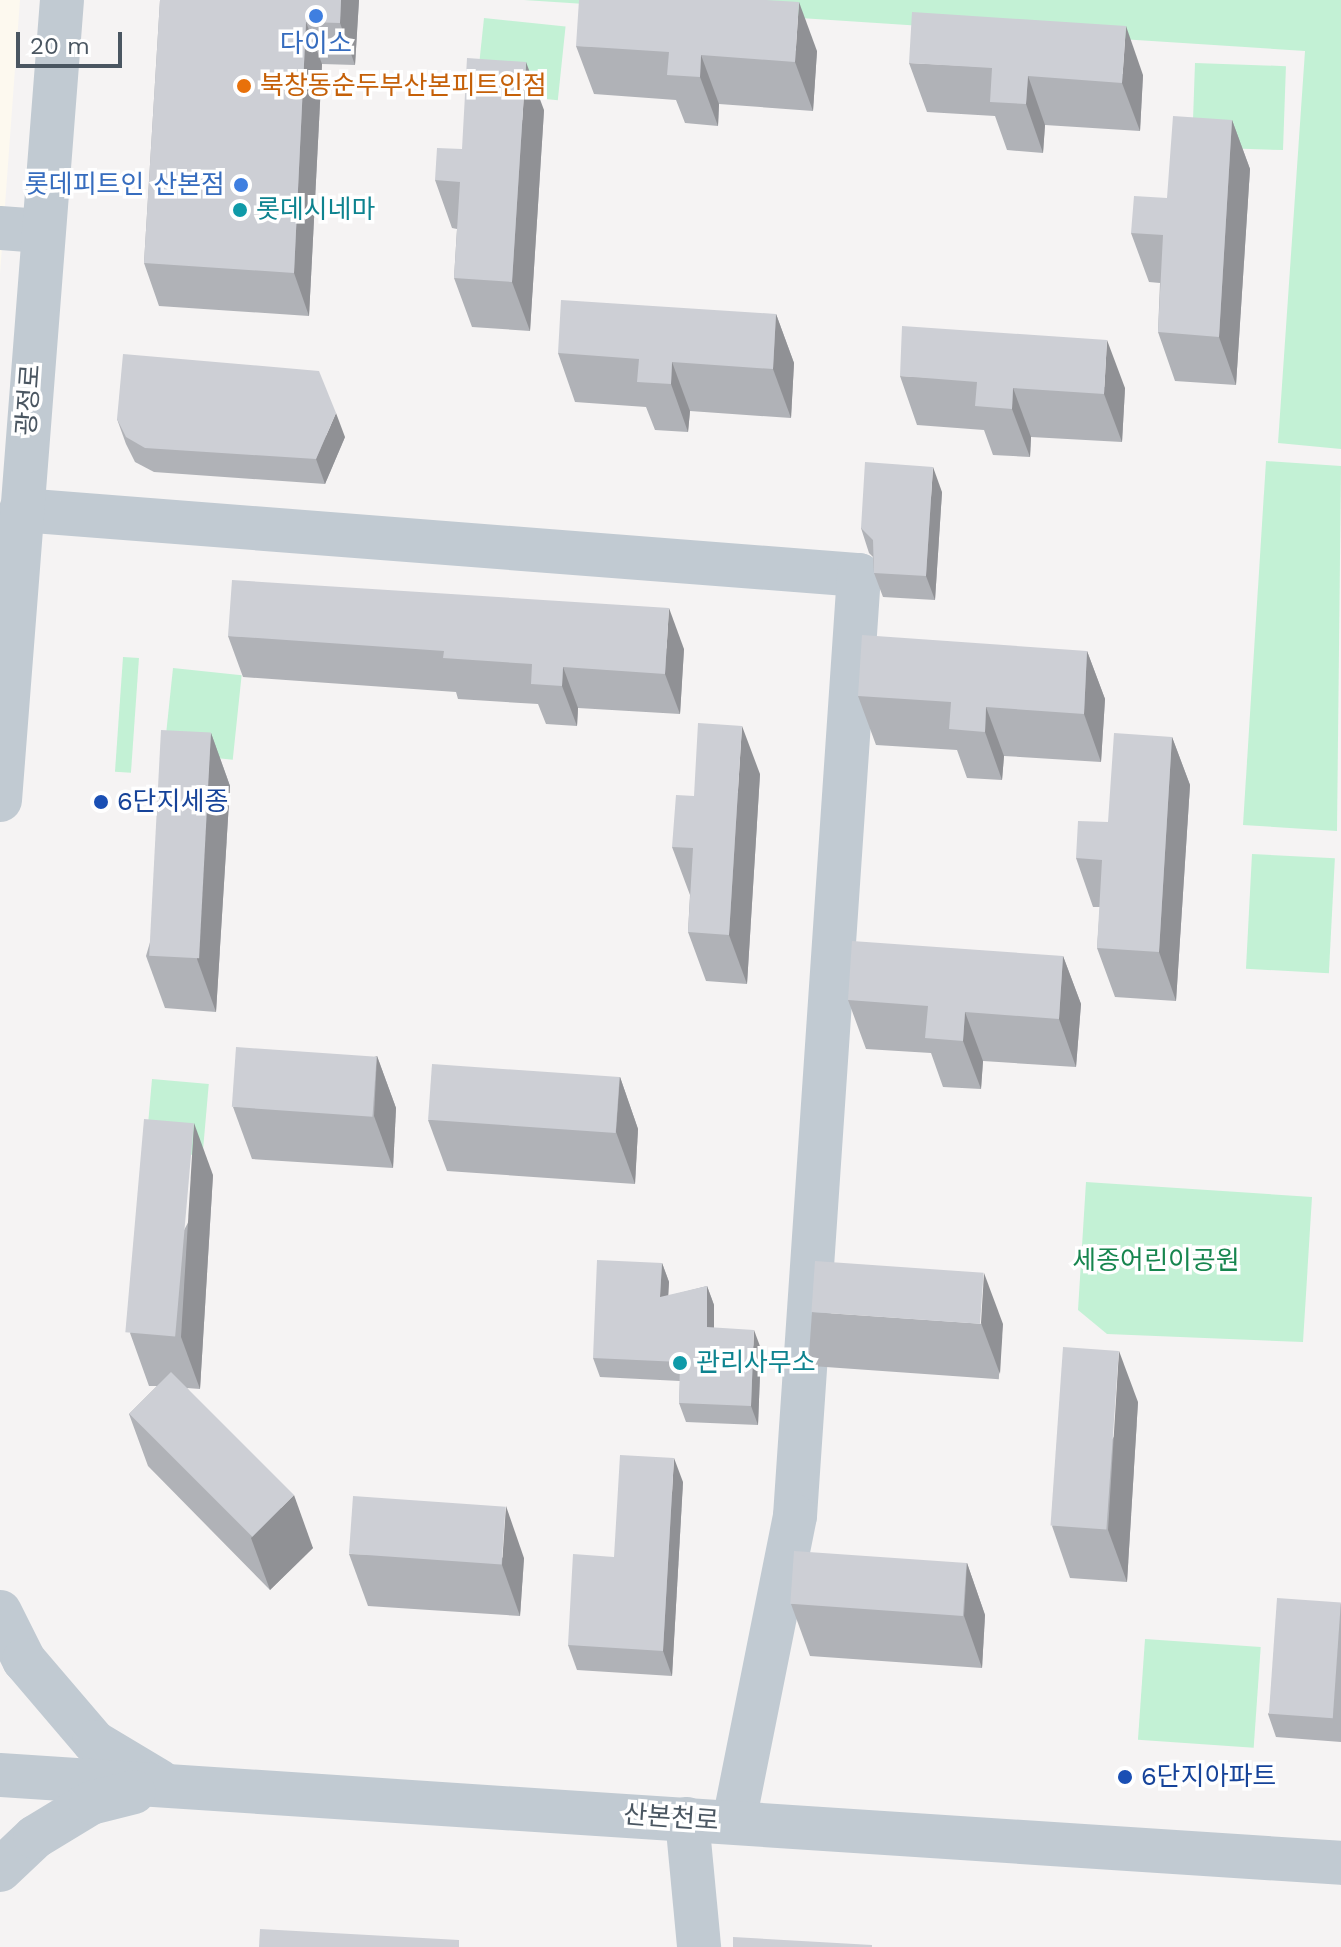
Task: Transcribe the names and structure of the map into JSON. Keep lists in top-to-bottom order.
{
  "streets": {
    "street": ["광정로", "산본천로"]
  },
  "parks": ["세종어린이공원"],
  "places": [
    "다이소",
    "북창동순두부산본피트인점",
    "롯데피트인 산본점",
    "롯데시네마",
    "6단지세종",
    "관리사무소",
    "6단지아파트"
  ],
  "scale_bar": "20 m"
}
